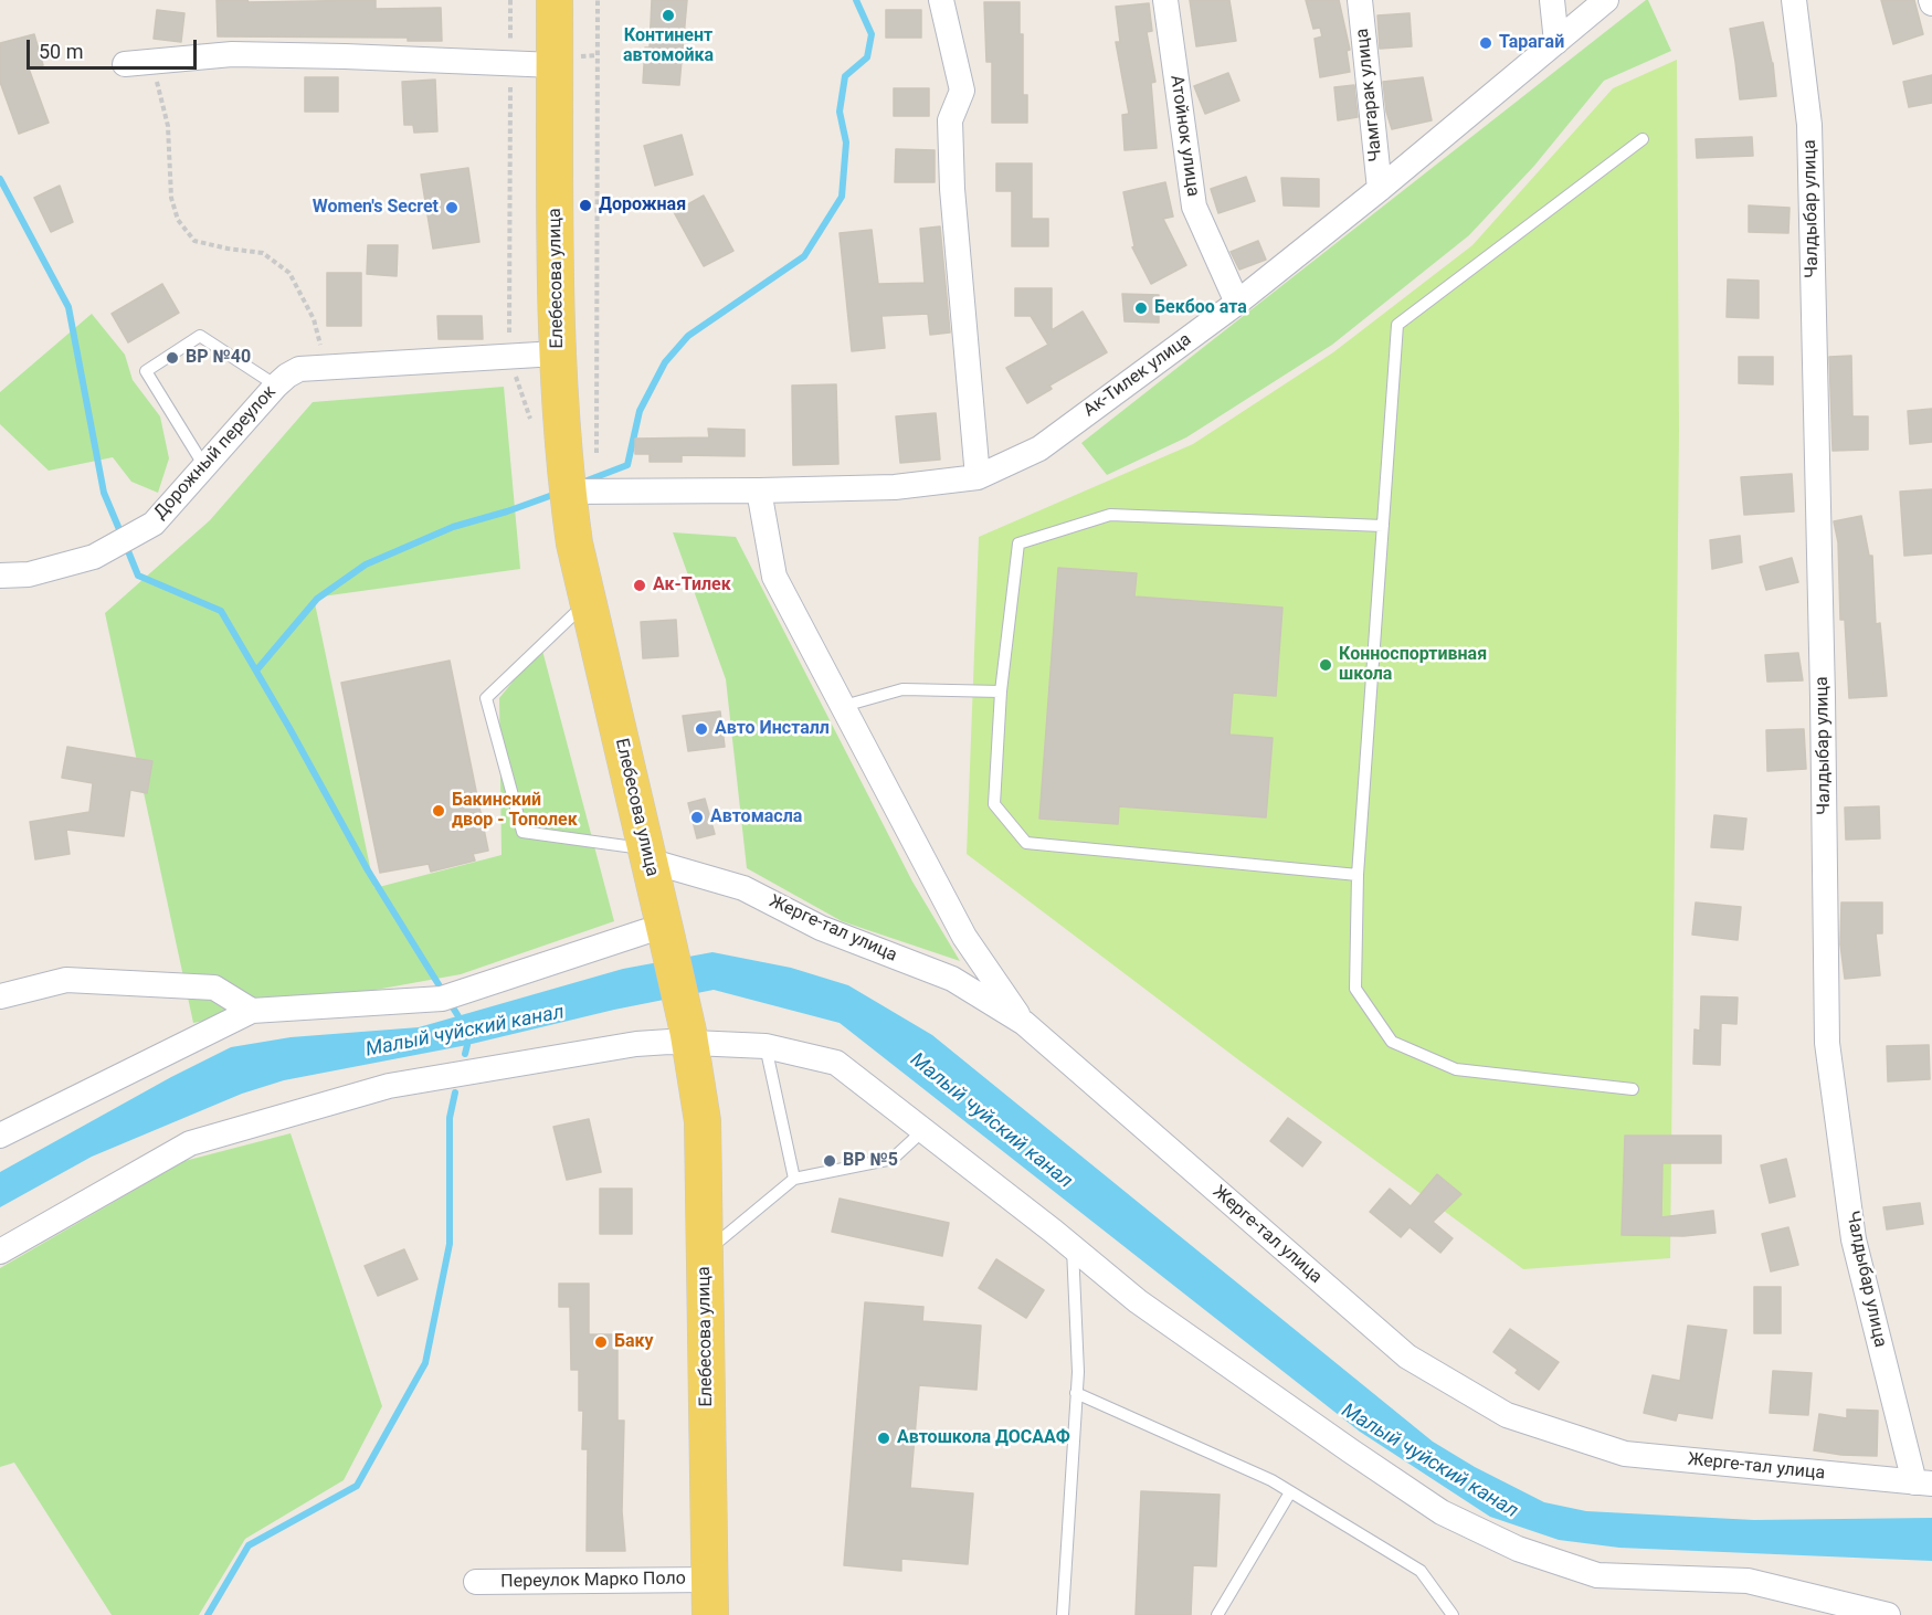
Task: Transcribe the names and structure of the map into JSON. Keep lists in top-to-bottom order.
{
  "streets": {
    "main road": ["Елебесова улица"],
    "street": [
      "Чамгарак улица",
      "Атойнок улица",
      "Чалдыбар улица",
      "Ак-Тилек улица",
      "Дорожный переулок",
      "Жерге-тал улица",
      "Переулок Марко Поло"
    ]
  },
  "crossings": [
    ["Чамгарак улица", "Ак-Тилек улица"],
    ["Атойнок улица", "Ак-Тилек улица"],
    ["Чалдыбар улица", "Жерге-тал улица"],
    ["Елебесова улица", "Ак-Тилек улица"],
    ["Елебесова улица", "Дорожный переулок"],
    ["Елебесова улица", "Жерге-тал улица"],
    ["Елебесова улица", "Переулок Марко Поло"]
  ],
  "water": ["Малый чуйский канал"],
  "places": [
    "Континент автомойка",
    "Тарагай",
    "Дорожная",
    "Women's Secret",
    "Бекбоо ата",
    "BP №40",
    "Ак-Тилек",
    "Конноспортивная школа",
    "Авто Инсталл",
    "Бакинский двор - Тополек",
    "Автомасла",
    "BP №5",
    "Баку",
    "Автошкола ДОСААФ"
  ],
  "scale_bar": "50 m"
}
